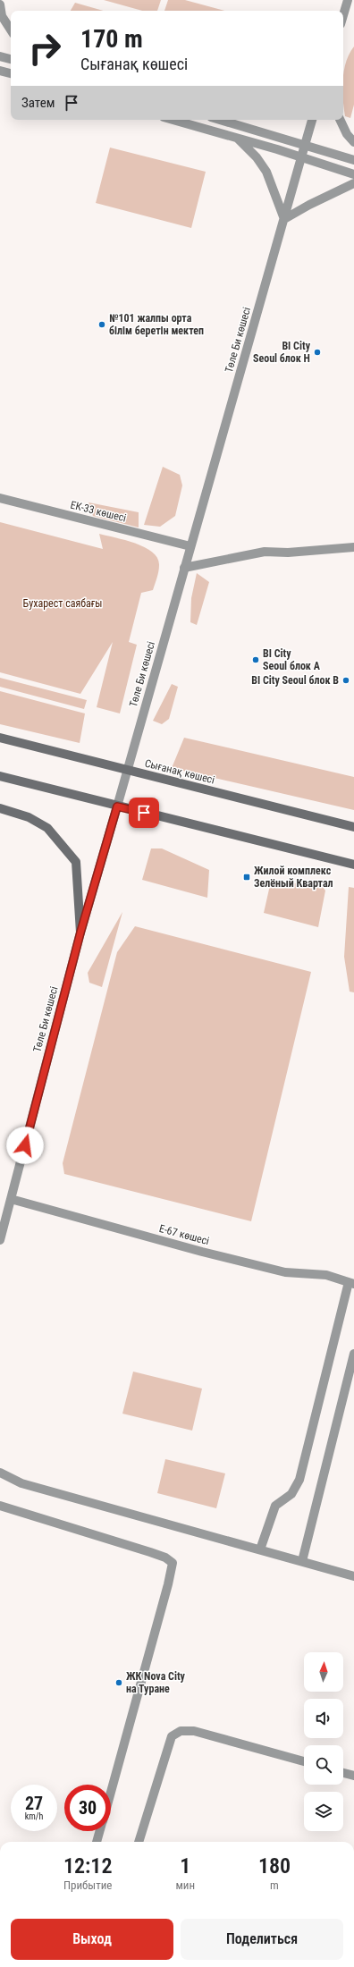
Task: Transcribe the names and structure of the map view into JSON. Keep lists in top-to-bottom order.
{
  "streets": {
    "main road": ["Сығанақ көшесі"],
    "street": ["Төле Би көшесі", "ЕК-33 көшесі", "Е-67 көшесі"]
  },
  "crossings": [
    ["Төле Би көшесі", "ЕК-33 көшесі"],
    ["Төле Би көшесі", "Сығанақ көшесі"],
    ["Төле Би көшесі", "Е-67 көшесі"]
  ],
  "parks": ["Бухарест саябағы"],
  "places": {
    "other": [
      "№101 жалпы орта білім беретін мектеп",
      "BI City Seoul блок H",
      "BI City Seoul блок A",
      "BI City Seoul блок B",
      "ЖК Nova City на Туране"
    ],
    "transit": ["Жилой комплекс Зелёный Квартал"]
  },
  "north": "top",
  "page": {
    "turn": ["170 m", "Сығанақ көшесі"],
    "then": "Затем",
    "speed": "27 km/h",
    "limit": "30",
    "eta": [
      "12:12",
      "Прибытие",
      "1",
      "мин",
      "180",
      "m"
    ],
    "buttons": ["Выход", "Поделиться"]
  }
}
